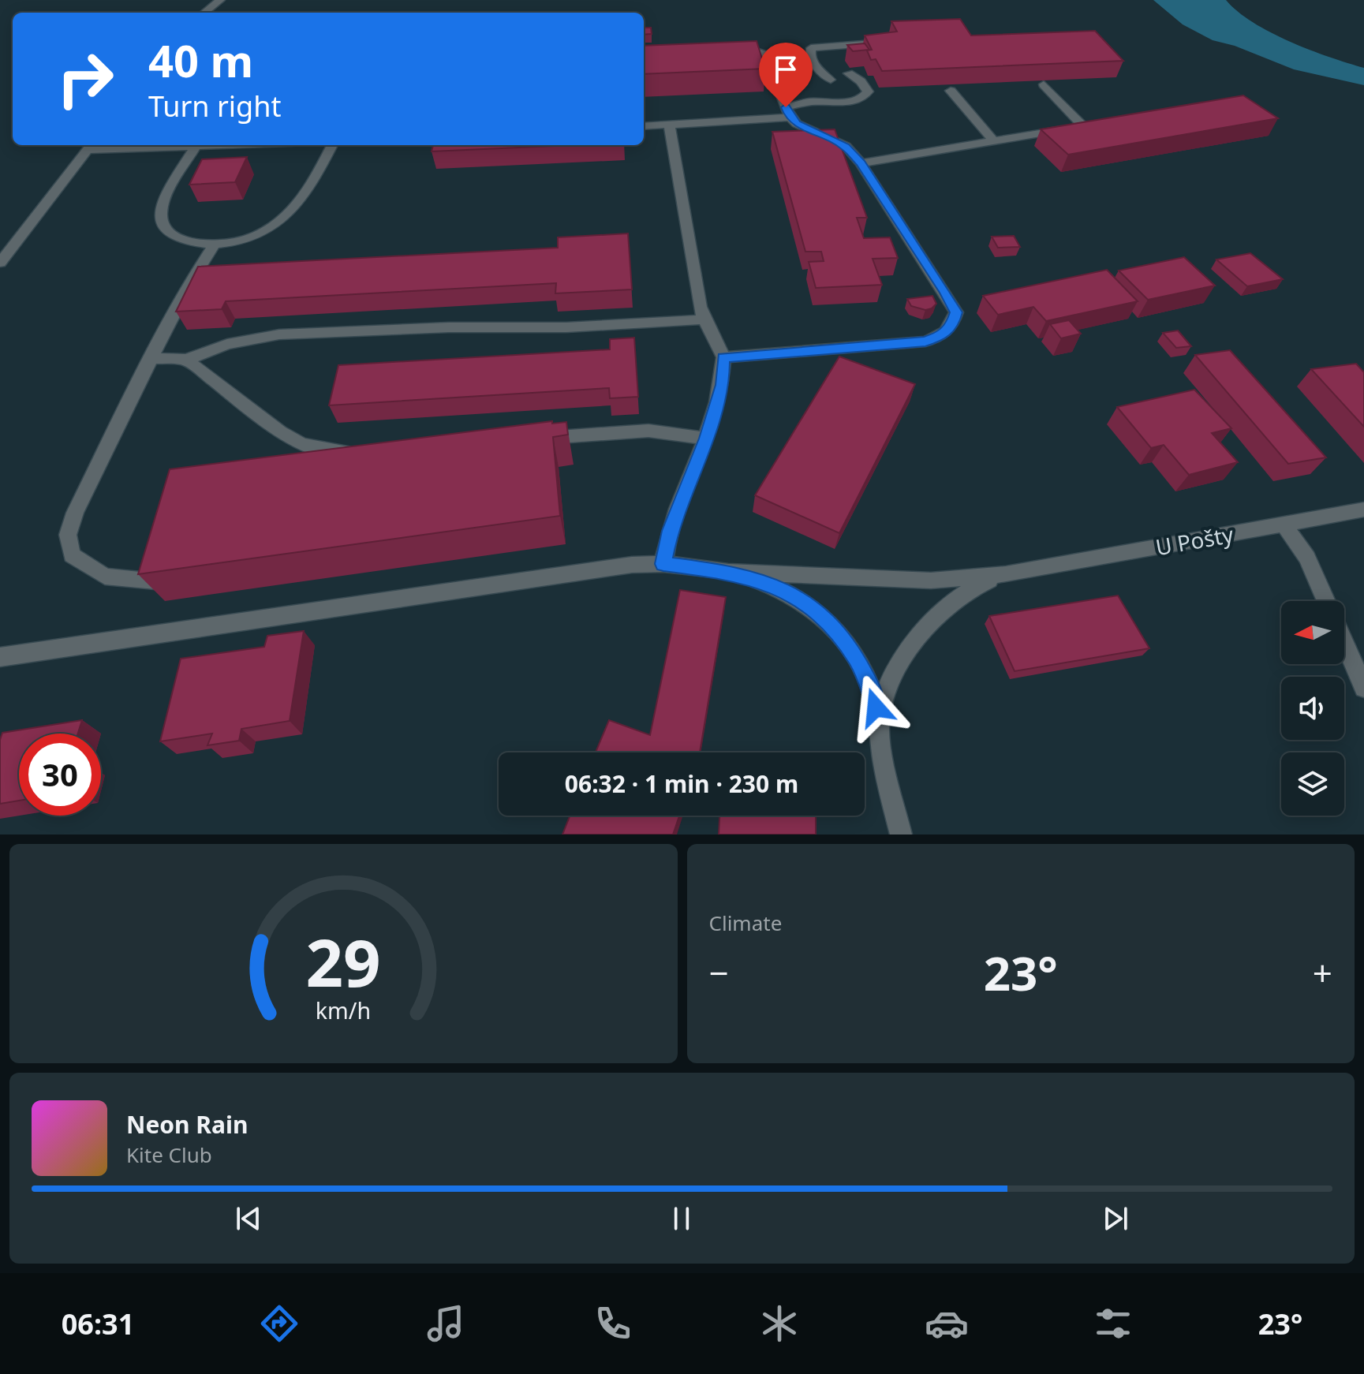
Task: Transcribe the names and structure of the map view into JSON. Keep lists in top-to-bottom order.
{
  "streets": {
    "street": ["U Pošty"]
  },
  "north": "left",
  "page": {
    "turn": ["40 m", "Turn right"],
    "limit": "30",
    "trip": "06:32 · 1 min · 230 m",
    "tile": "Climate",
    "heat": ["−", "23°", "+"],
    "song": ["Neon Rain", "Kite Club"],
    "tabs": ["06:31", "23°"],
    "gauge": ["29", "km/h"]
  }
}
